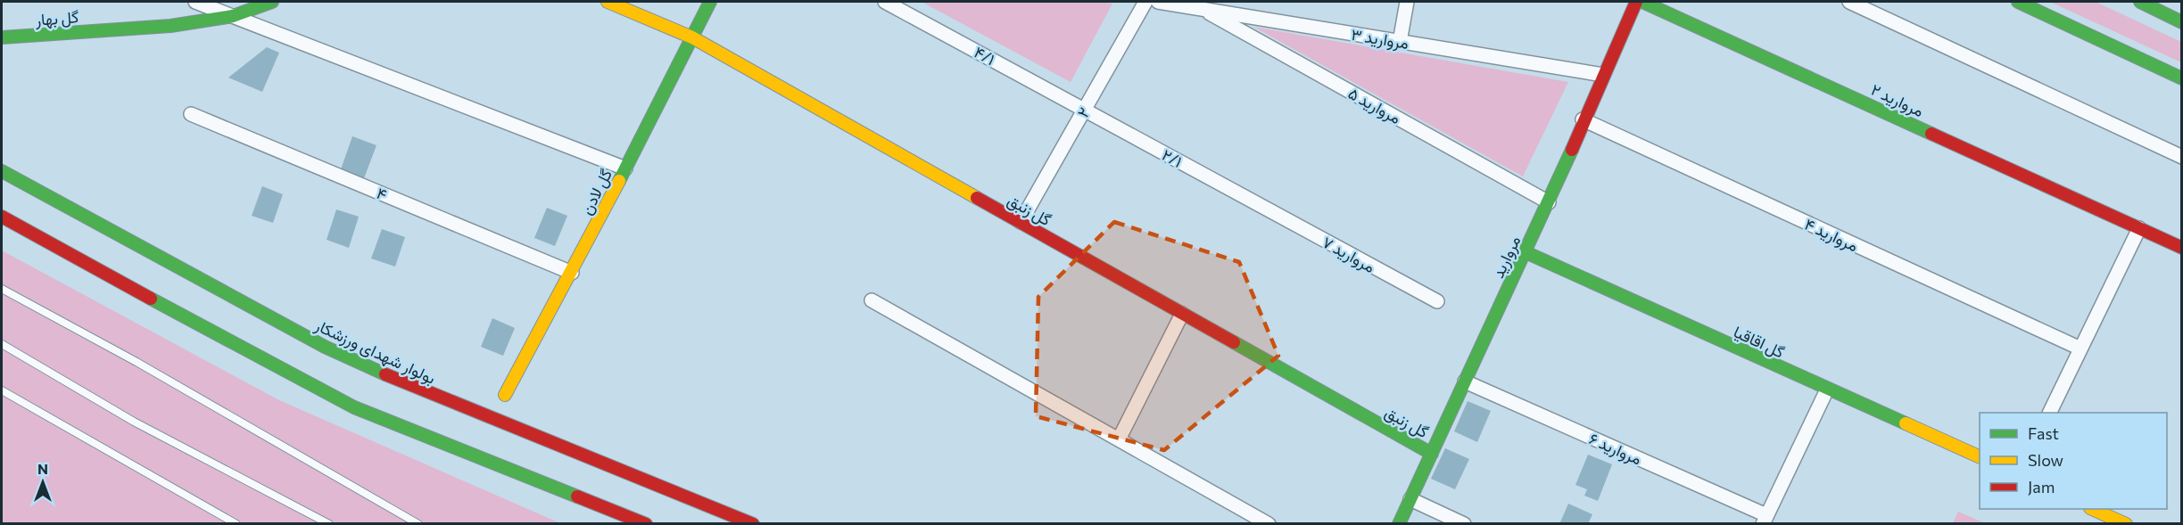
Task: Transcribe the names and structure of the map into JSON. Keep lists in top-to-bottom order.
{
  "streets": {
    "street": [
      "گل بهار",
      "مروارید ۳",
      "۴/۱",
      "مروارید ۲",
      "مروارید ۵",
      "۲",
      "۲/۱",
      "گل لادن",
      "۴",
      "گل زنبق",
      "مروارید ۴",
      "مروارید ۷",
      "مروارید",
      "گل اقاقیا",
      "بولوار شهدای ورزشکار",
      "مروارید ۶"
    ]
  },
  "crossings": [
    ["مروارید ۳", "مروارید ۵"],
    ["مروارید ۳", "مروارید"],
    ["۴/۱", "۲"],
    ["۴/۱", "۲/۱"],
    ["مروارید ۵", "مروارید"],
    ["۲", "۲/۱"],
    ["۲", "گل زنبق"],
    ["۲/۱", "مروارید ۷"],
    ["گل لادن", "۴"],
    ["گل لادن", "گل زنبق"],
    ["گل زنبق", "مروارید"],
    ["مروارید ۴", "مروارید"],
    ["مروارید", "گل اقاقیا"],
    ["مروارید", "مروارید ۶"]
  ],
  "legend": ["Fast", "Slow", "Jam"],
  "north": "top"
}
